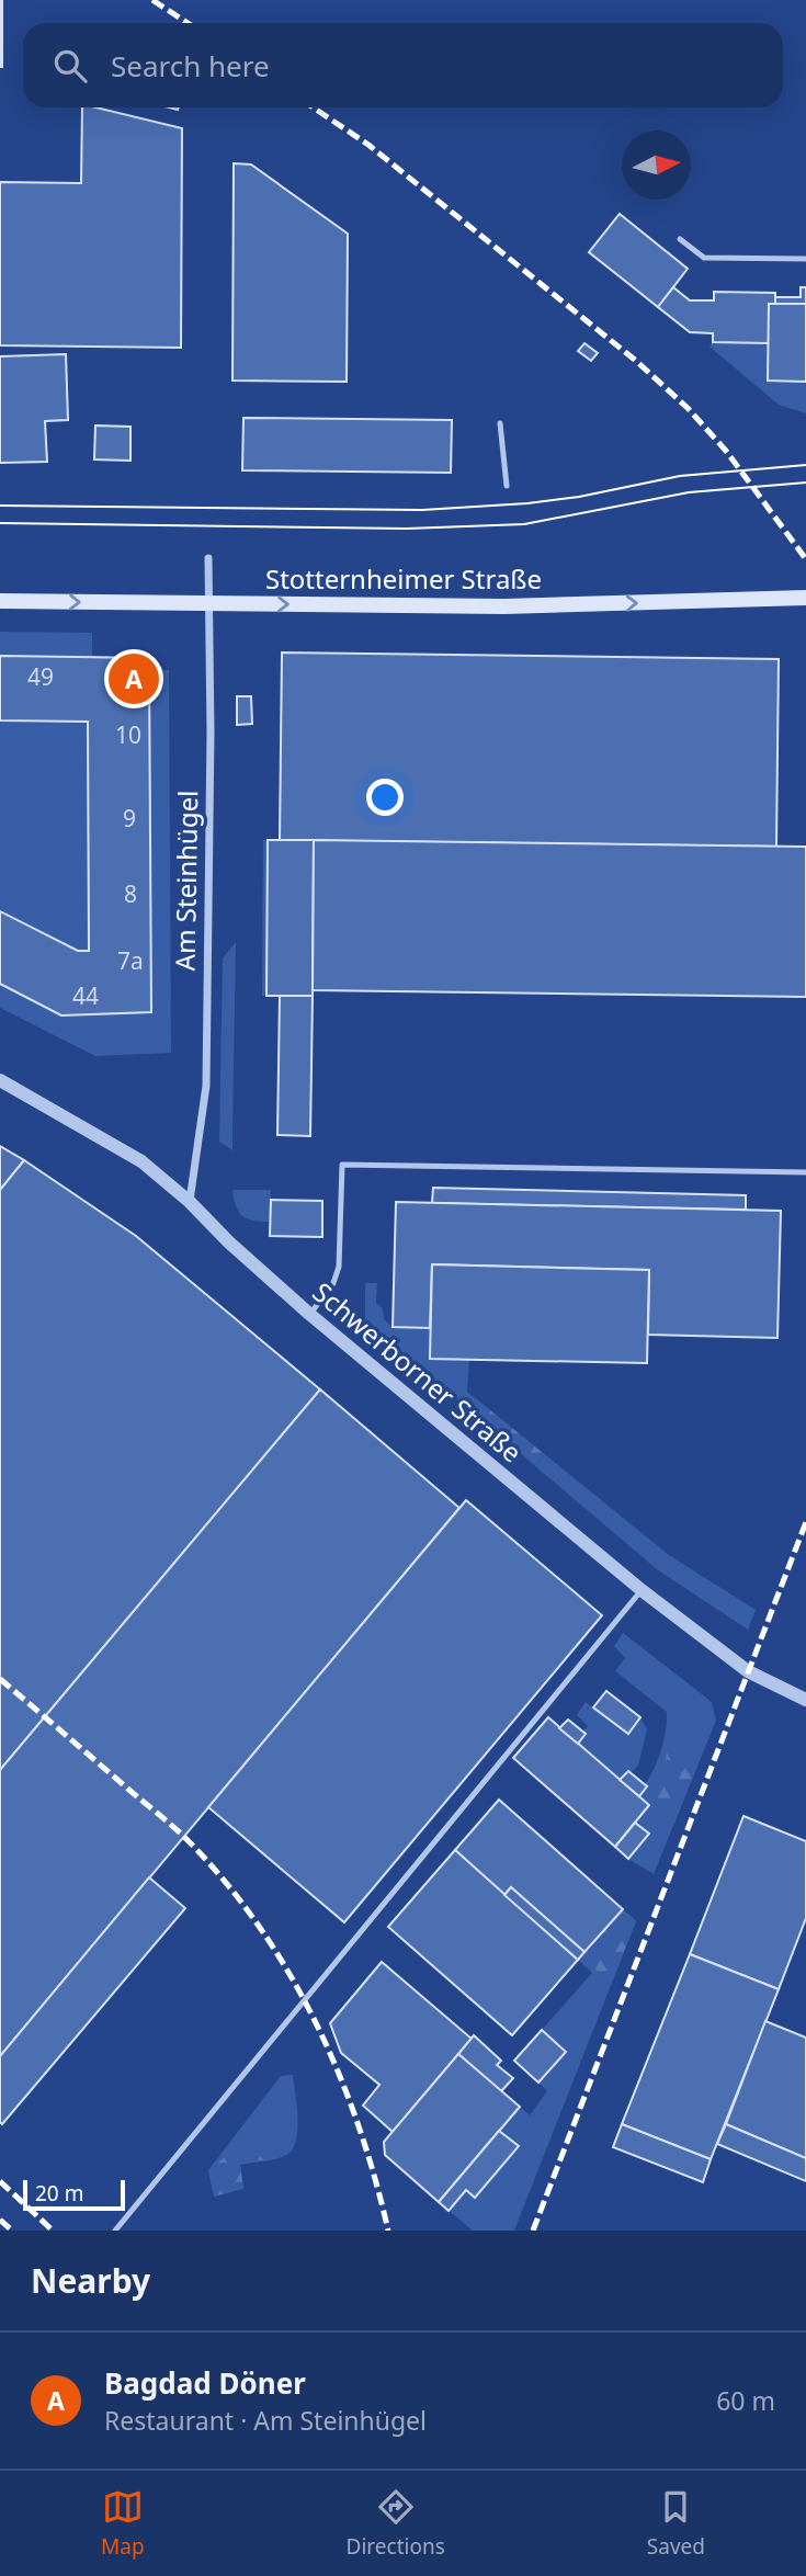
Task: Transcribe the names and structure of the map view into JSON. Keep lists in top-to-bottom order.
{
  "streets": {
    "main road": ["Stotternheimer Straße"],
    "street": ["Am Steinhügel", "Schwerborner Straße"]
  },
  "crossings": [
    ["Stotternheimer Straße", "Am Steinhügel"],
    ["Am Steinhügel", "Schwerborner Straße"]
  ],
  "one_way": ["Stotternheimer Straße"],
  "house_numbers": [
    "49",
    "10",
    "9",
    "8",
    "7a",
    "44"
  ],
  "scale_bar": "20 m",
  "north": "right",
  "page": {
    "search": "Search here",
    "pins": "A",
    "scale": "20 m",
    "heading": "Nearby",
    "list": [
      {
        "mark": "A",
        "name": "Bagdad Döner",
        "note": "Restaurant · Am Steinhügel",
        "value": "60 m"
      }
    ],
    "nav": ["Map", "Directions", "Saved"]
  }
}
